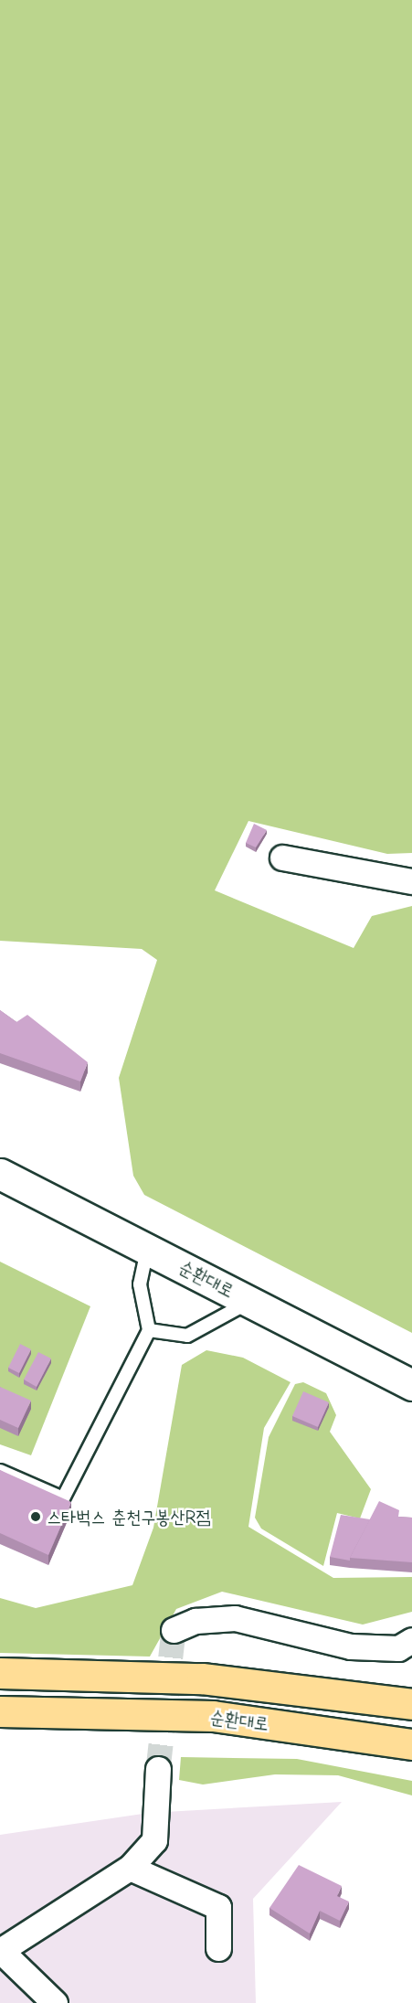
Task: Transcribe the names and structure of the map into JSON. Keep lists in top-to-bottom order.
{
  "streets": {
    "highway": ["순환대로"]
  },
  "places": ["스타벅스 춘천구봉산R점"]
}
